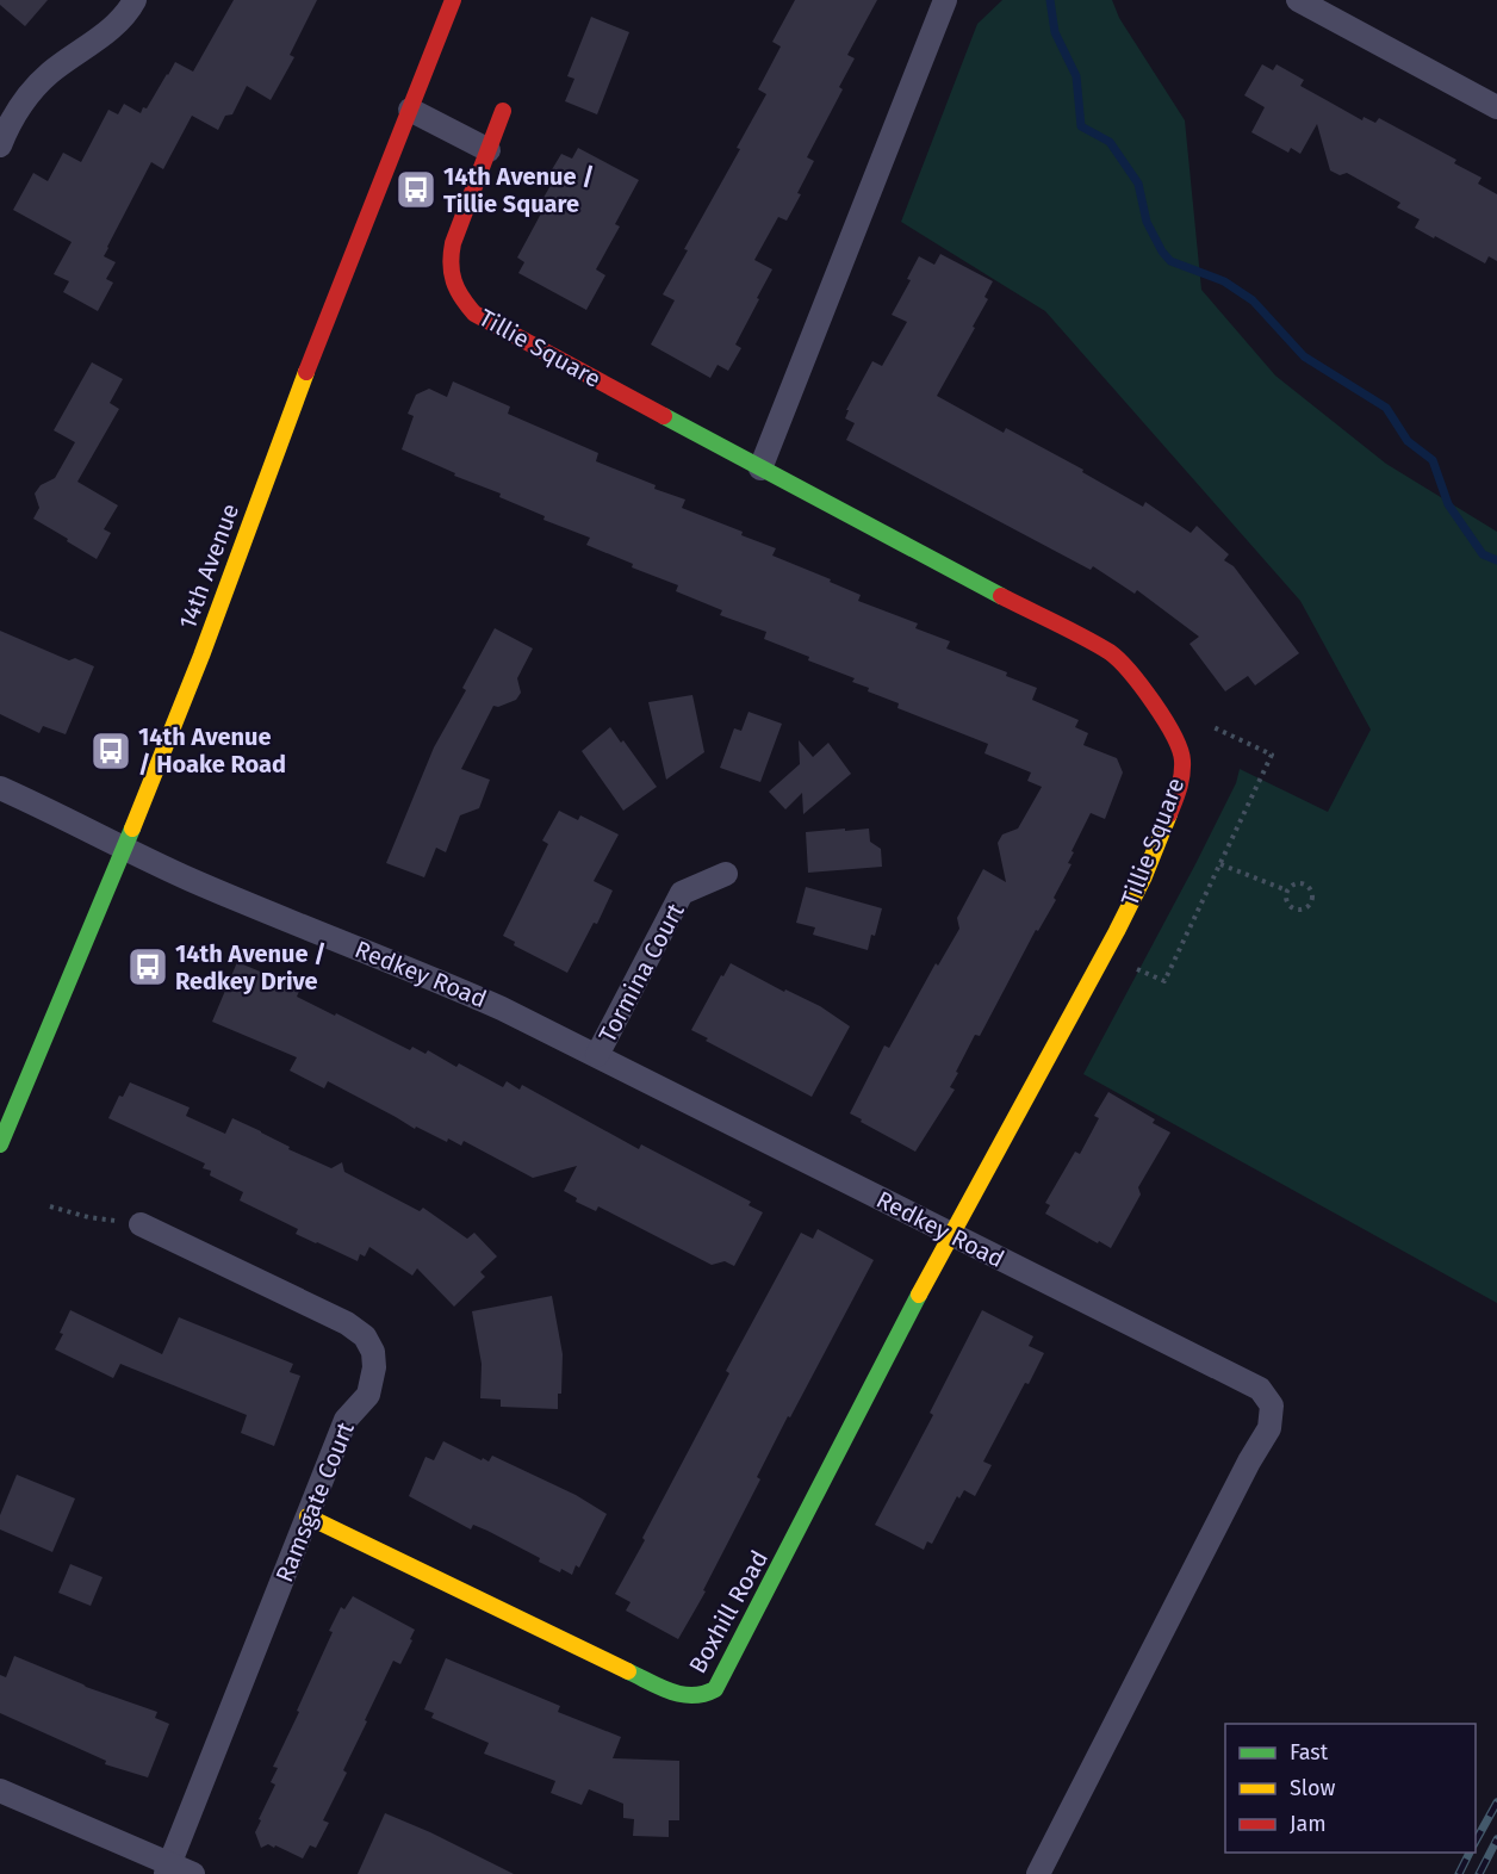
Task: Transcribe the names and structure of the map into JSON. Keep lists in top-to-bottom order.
{
  "streets": {
    "street": [
      "Tillie Square",
      "14th Avenue",
      "Tormina Court",
      "Redkey Road",
      "Ramsgate Court",
      "Boxhill Road"
    ]
  },
  "crossings": [
    ["Tillie Square", "Redkey Road"],
    ["Tillie Square", "Boxhill Road"],
    ["14th Avenue", "Redkey Road"],
    ["Tormina Court", "Redkey Road"],
    ["Redkey Road", "Boxhill Road"],
    ["Ramsgate Court", "Boxhill Road"]
  ],
  "places": {
    "bus stop": ["14th Avenue / Tillie Square", "14th Avenue / Hoake Road", "14th Avenue / Redkey Drive"]
  },
  "legend": ["Fast", "Slow", "Jam"]
}
